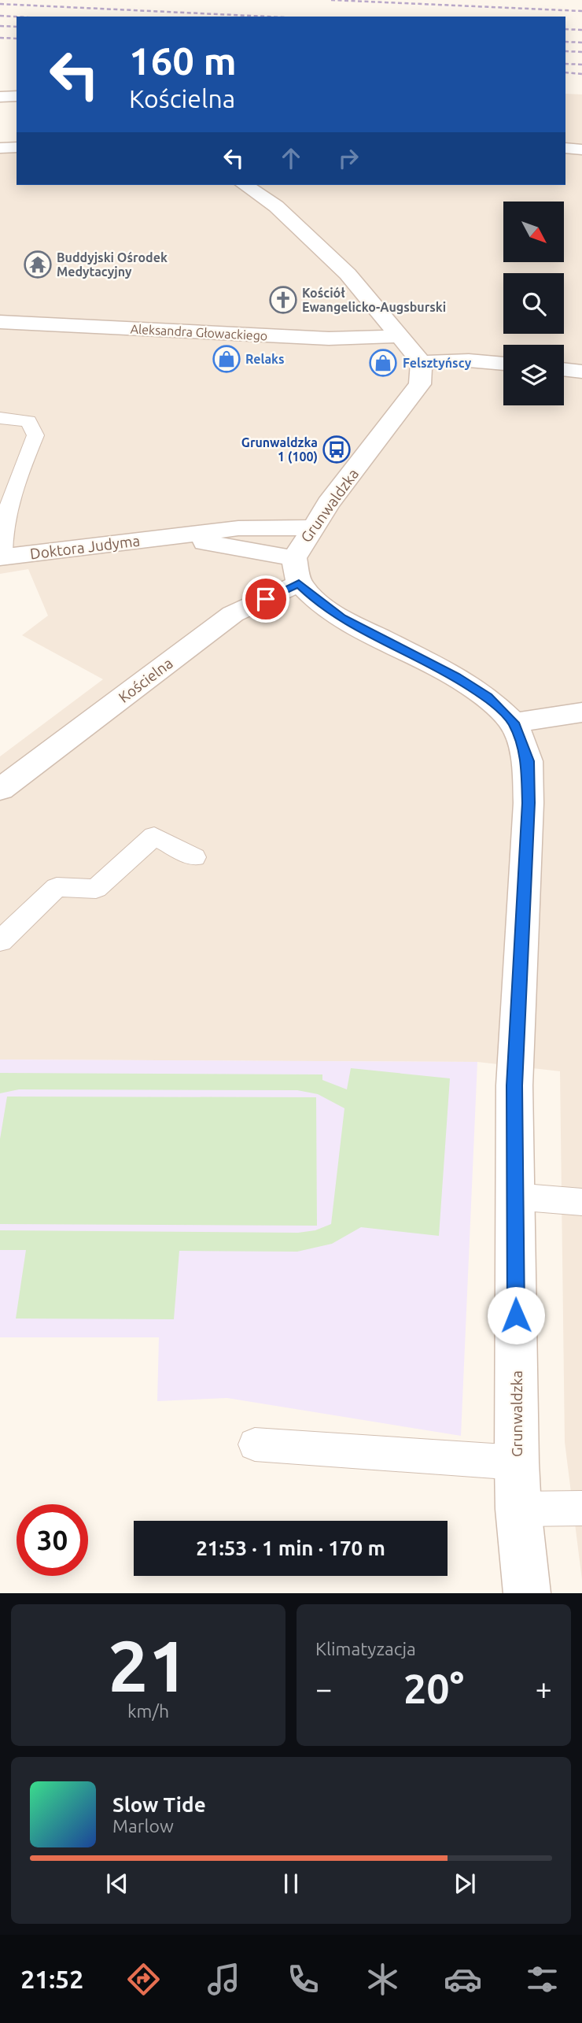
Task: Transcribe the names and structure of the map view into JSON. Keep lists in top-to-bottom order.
{
  "streets": {
    "street": [
      "Aleksandra Głowackiego",
      "Grunwaldzka",
      "Doktora Judyma",
      "Kościelna"
    ]
  },
  "crossings": [
    ["Grunwaldzka", "Doktora Judyma"],
    ["Grunwaldzka", "Kościelna"],
    ["Doktora Judyma", "Kościelna"]
  ],
  "places": {
    "temple": ["Buddyjski Ośrodek Medytacyjny"],
    "church": ["Kościół Ewangelicko-Augsburski"],
    "shop": ["Relaks", "Felsztyńscy"],
    "bus stop": ["Grunwaldzka 1 (100)"]
  },
  "north": "bottom right",
  "page": {
    "turn": ["160 m", "Kościelna"],
    "limit": "30",
    "trip": "21:53 · 1 min · 170 m",
    "tile": [
      ["21", "km/h"],
      "Klimatyzacja"
    ],
    "heat": ["−", "20°", "+"],
    "song": ["Slow Tide", "Marlow"],
    "tabs": "21:52"
  }
}
